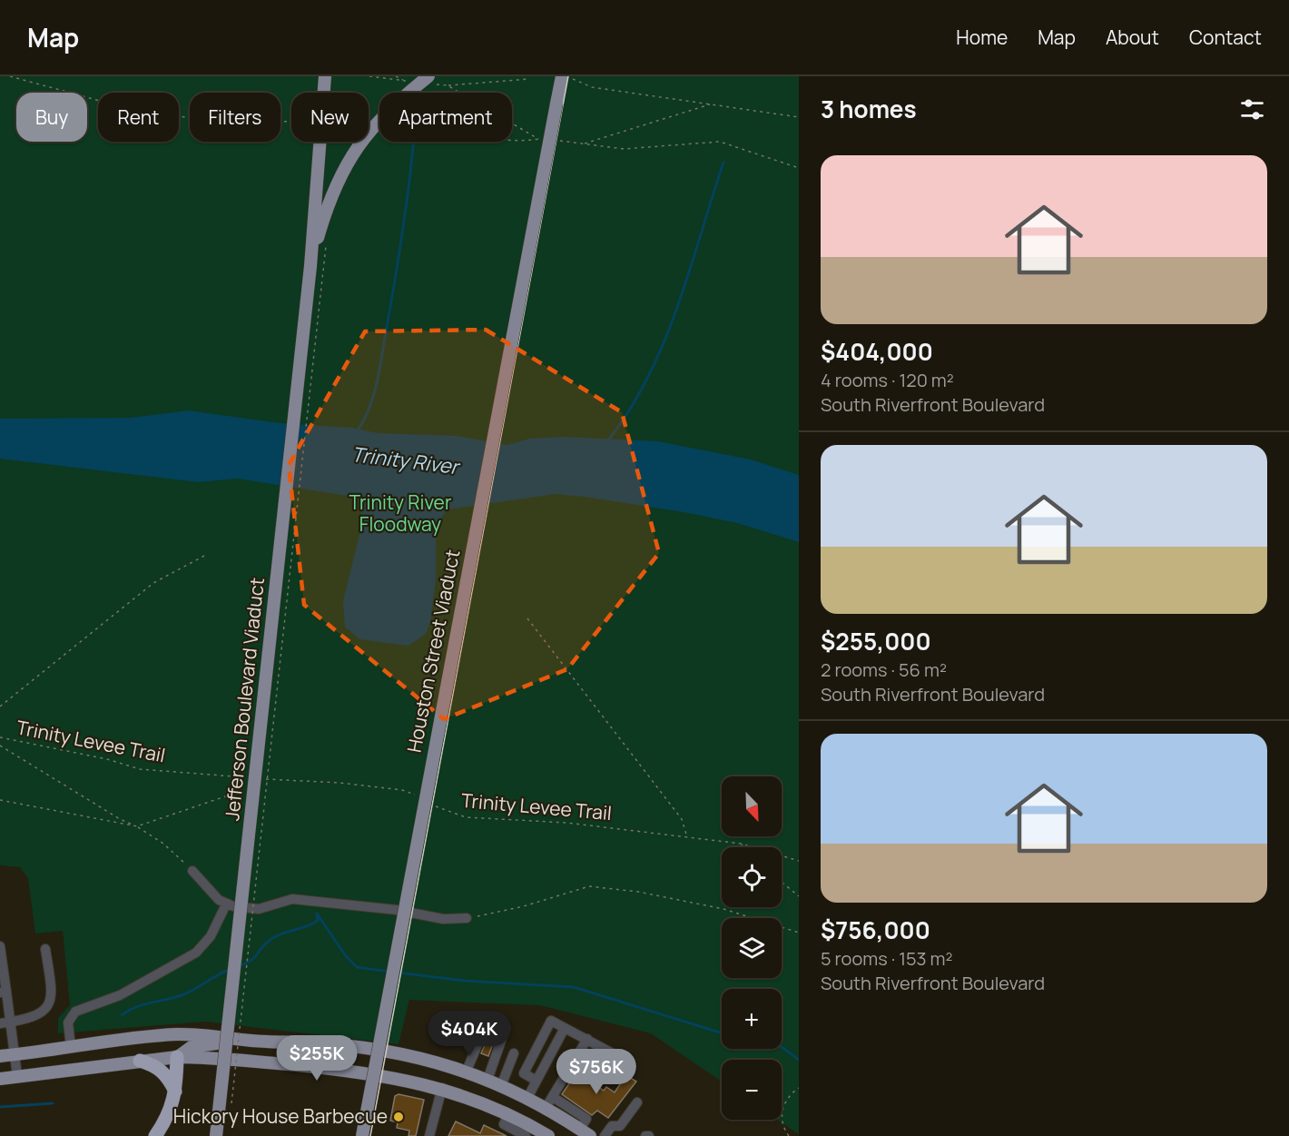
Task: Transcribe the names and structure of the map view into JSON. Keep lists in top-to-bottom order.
{
  "streets": {
    "main road": ["Houston Street Viaduct", "Jefferson Boulevard Viaduct"],
    "path": ["Trinity Levee Trail"]
  },
  "water": ["Trinity River"],
  "parks": ["Trinity River Floodway"],
  "places": ["Hickory House Barbecue"],
  "north": "bottom right",
  "page": {
    "header": "Map",
    "nav": [
      "Home",
      "Map",
      "About",
      "Contact"
    ],
    "heading": "3 homes",
    "chip": [
      "Buy",
      "Rent",
      "Filters",
      "New",
      "Apartment"
    ],
    "list": [
      {
        "name": "$404,000",
        "note": "4 rooms · 120 m² · South Riverfront Boulevard"
      },
      {
        "name": "$255,000",
        "note": "2 rooms · 56 m² · South Riverfront Boulevard"
      },
      {
        "name": "$756,000",
        "note": "5 rooms · 153 m² · South Riverfront Boulevard"
      }
    ],
    "map_buttons": ["+", "−"],
    "price": ["$404K", "$255K", "$756K"]
  }
}
